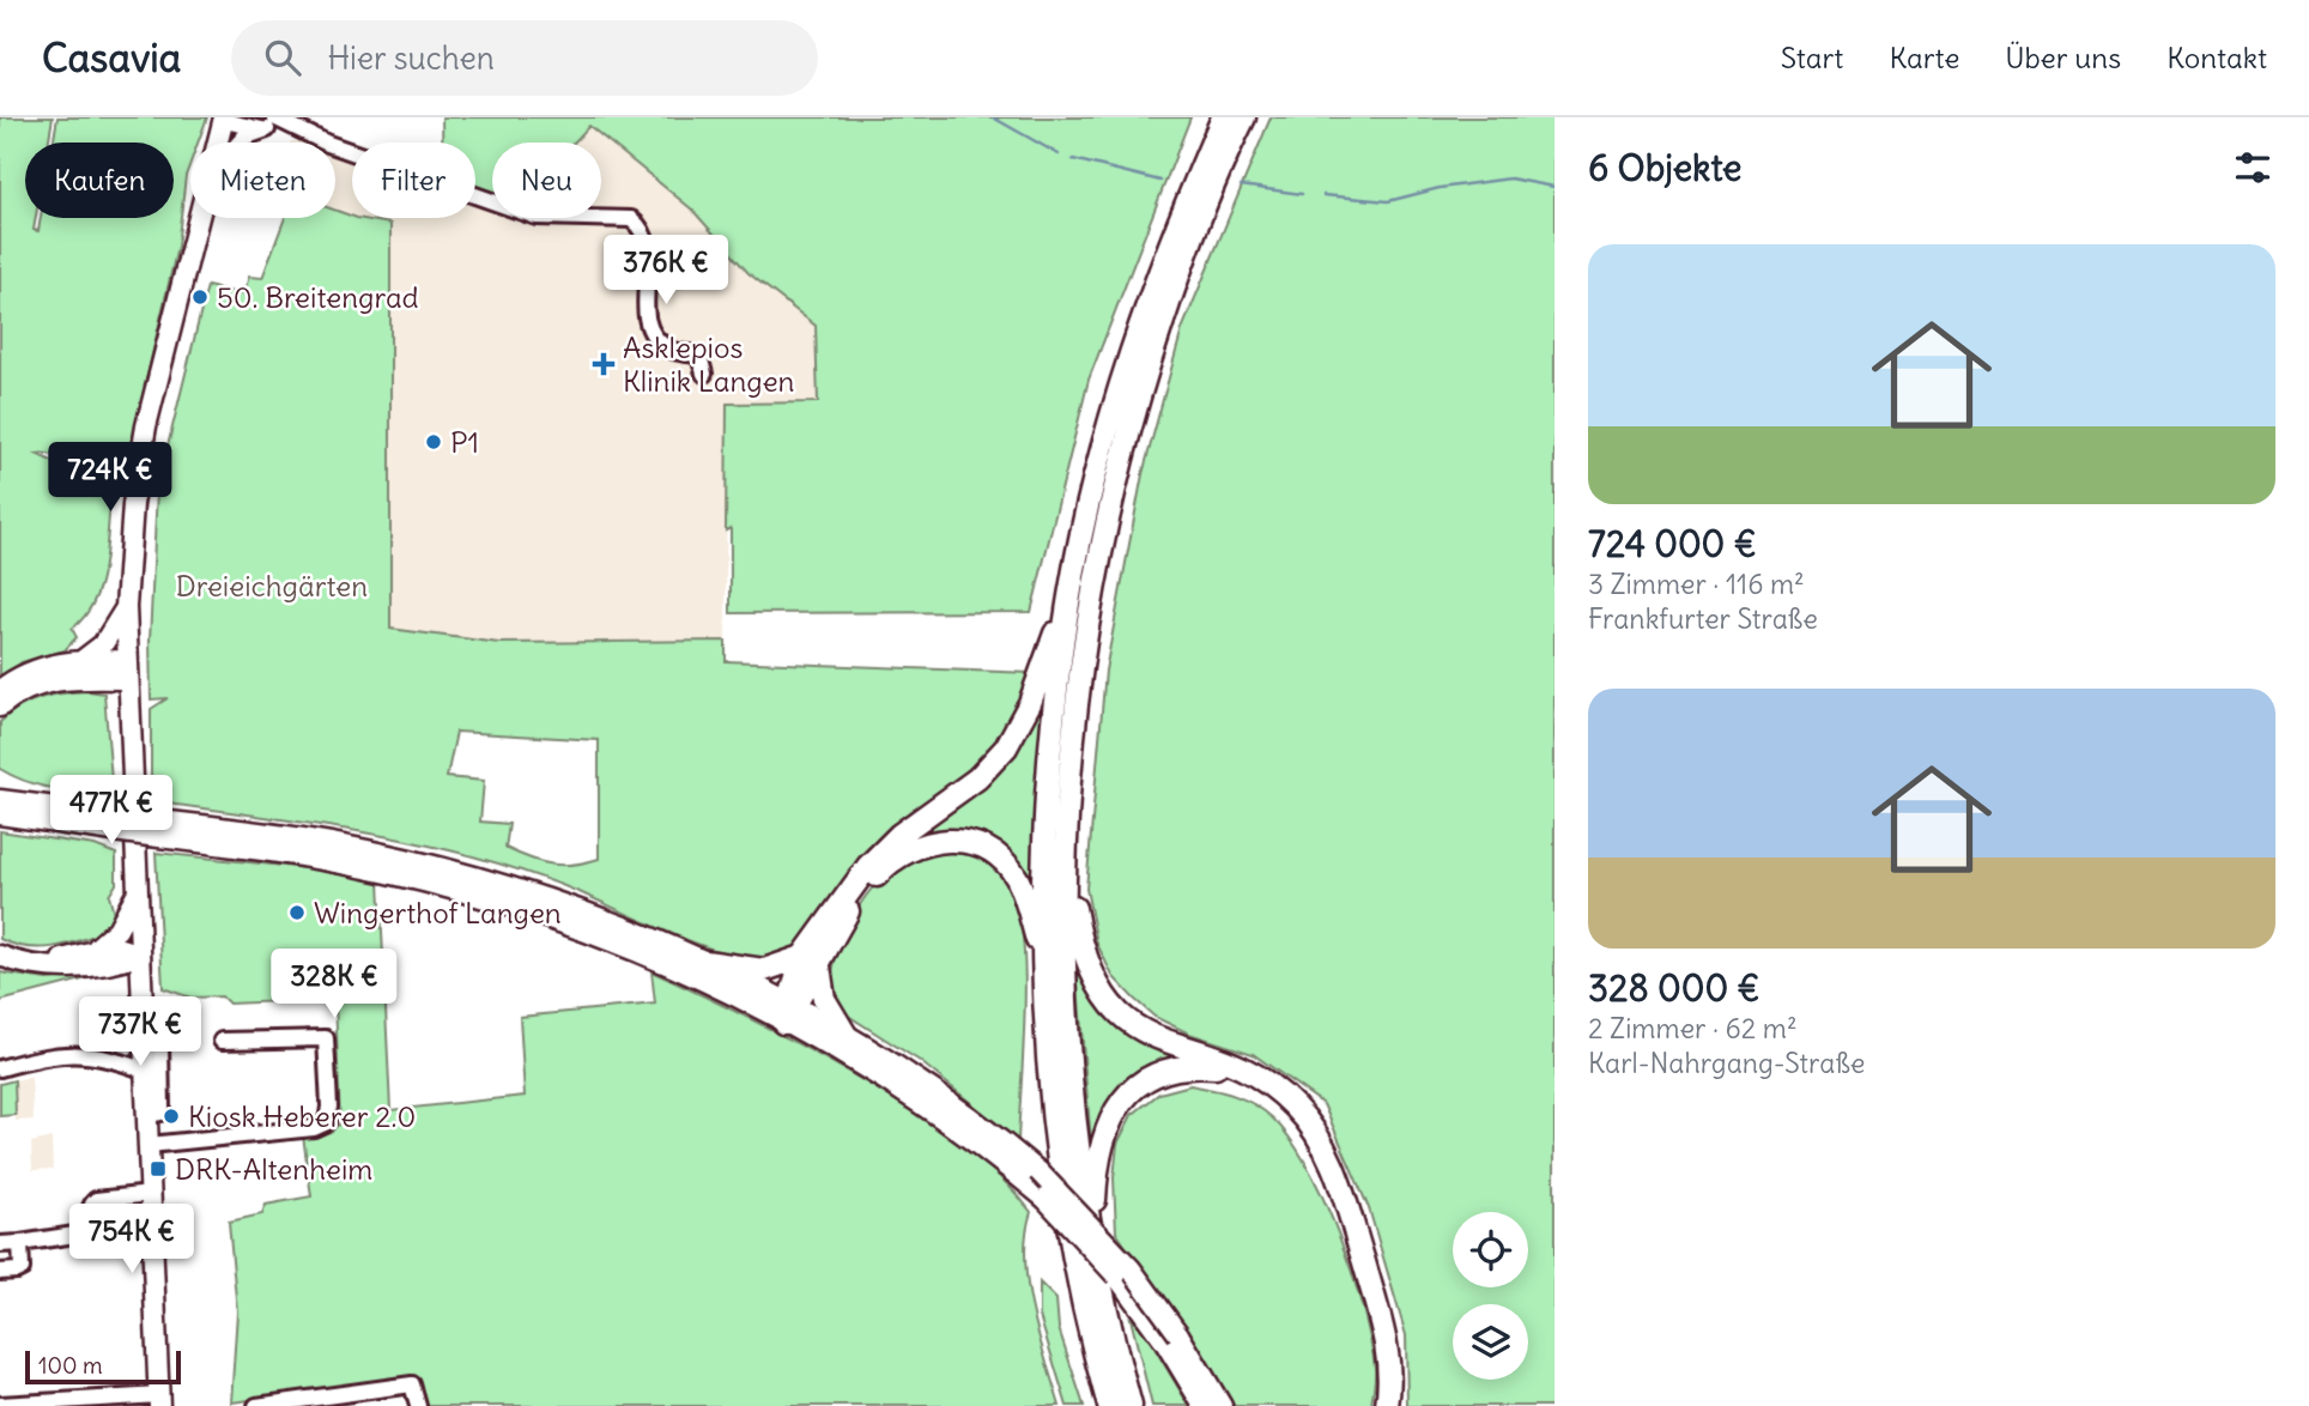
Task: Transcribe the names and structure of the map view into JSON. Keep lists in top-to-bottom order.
{
  "parks": ["Dreieichgärten"],
  "places": {
    "other": [
      "50. Breitengrad",
      "P1",
      "Wingerthof Langen",
      "Kiosk Heberer 2.0"
    ],
    "health": ["Asklepios Klinik Langen"],
    "transit": ["DRK-Altenheim"]
  },
  "scale_bar": "100 m",
  "page": {
    "header": "Casavia",
    "search": "Hier suchen",
    "nav": [
      "Start",
      "Karte",
      "Über uns",
      "Kontakt"
    ],
    "heading": "6 Objekte",
    "chip": [
      "Kaufen",
      "Mieten",
      "Filter",
      "Neu"
    ],
    "list": [
      {
        "name": "724 000 €",
        "note": "3 Zimmer · 116 m² · Frankfurter Straße"
      },
      {
        "name": "328 000 €",
        "note": "2 Zimmer · 62 m² · Karl-Nahrgang-Straße"
      }
    ],
    "price": [
      "376K €",
      "724K €",
      "477K €",
      "328K €",
      "737K €",
      "754K €"
    ],
    "scale": "100 m"
  }
}
